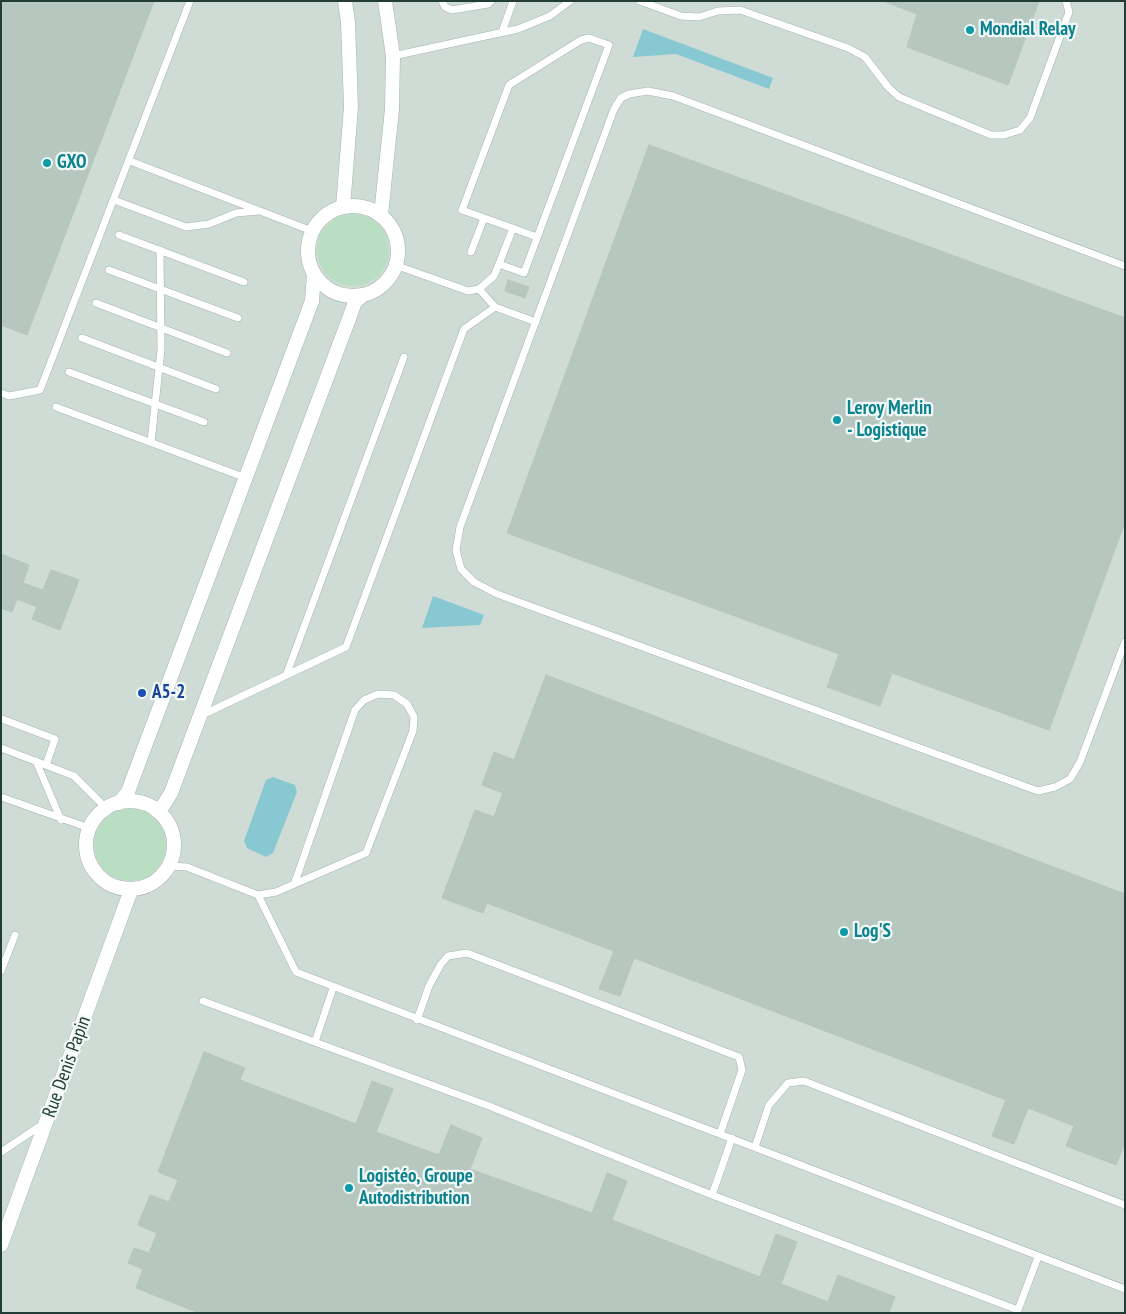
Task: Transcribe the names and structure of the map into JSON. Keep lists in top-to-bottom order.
{
  "streets": {
    "street": ["Rue Denis Papin"]
  },
  "places": [
    "Mondial Relay",
    "GXO",
    "Leroy Merlin - Logistique",
    "A5-2",
    "Log'S",
    "Logistéo, Groupe Autodistribution"
  ]
}
